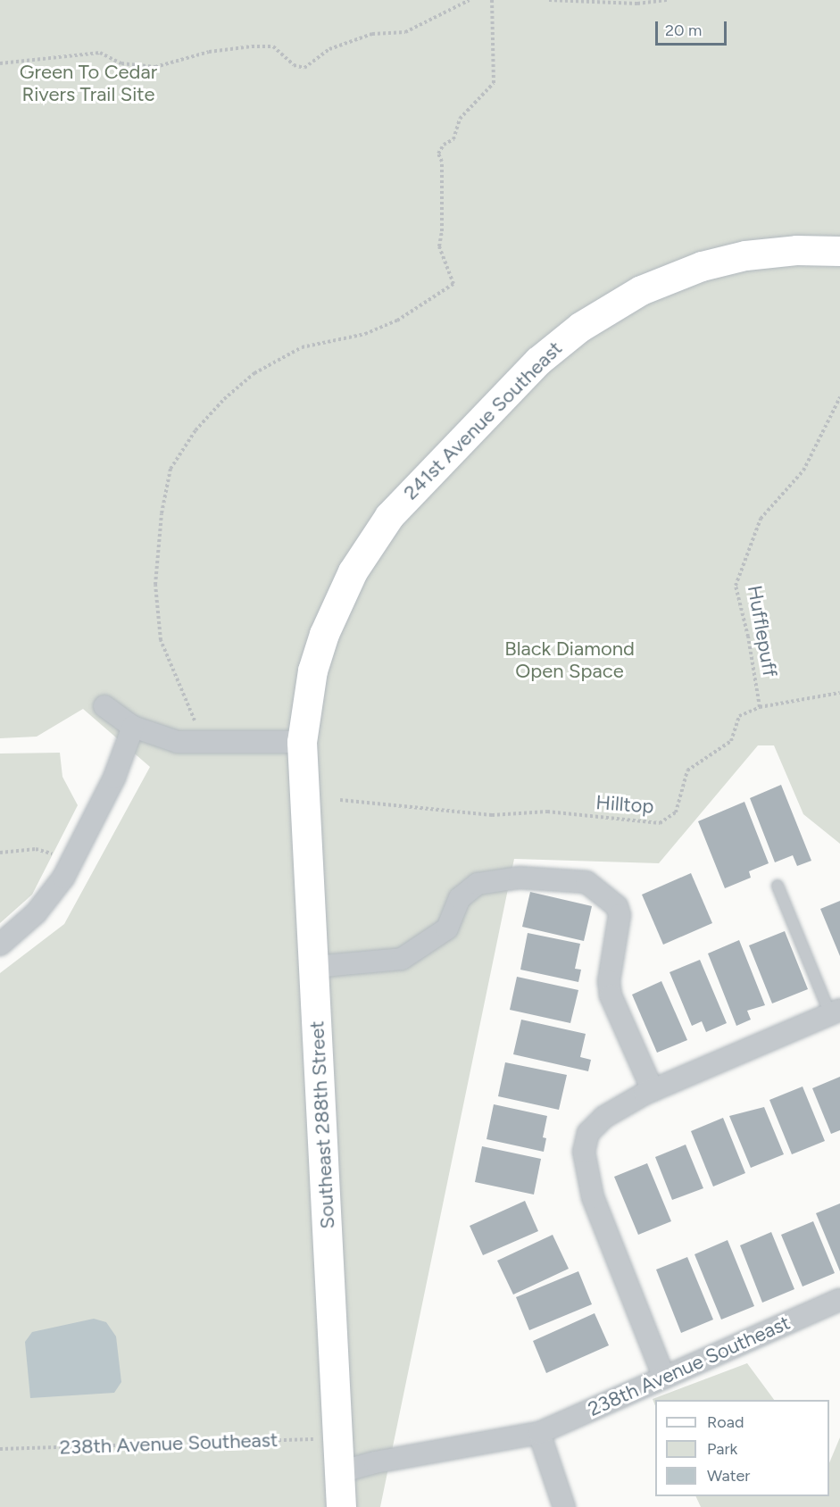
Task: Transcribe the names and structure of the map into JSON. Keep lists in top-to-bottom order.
{
  "streets": {
    "street": ["241st Avenue Southeast", "Southeast 288th Street", "238th Avenue Southeast"],
    "path": ["Hufflepuff", "Hilltop"]
  },
  "crossings": [
    ["241st Avenue Southeast", "Southeast 288th Street"],
    ["Hufflepuff", "Hilltop"],
    ["Southeast 288th Street", "238th Avenue Southeast"]
  ],
  "parks": ["Green To Cedar Rivers Trail Site", "Black Diamond Open Space"],
  "legend": ["Road", "Park", "Water"],
  "scale_bar": "20 m"
}
